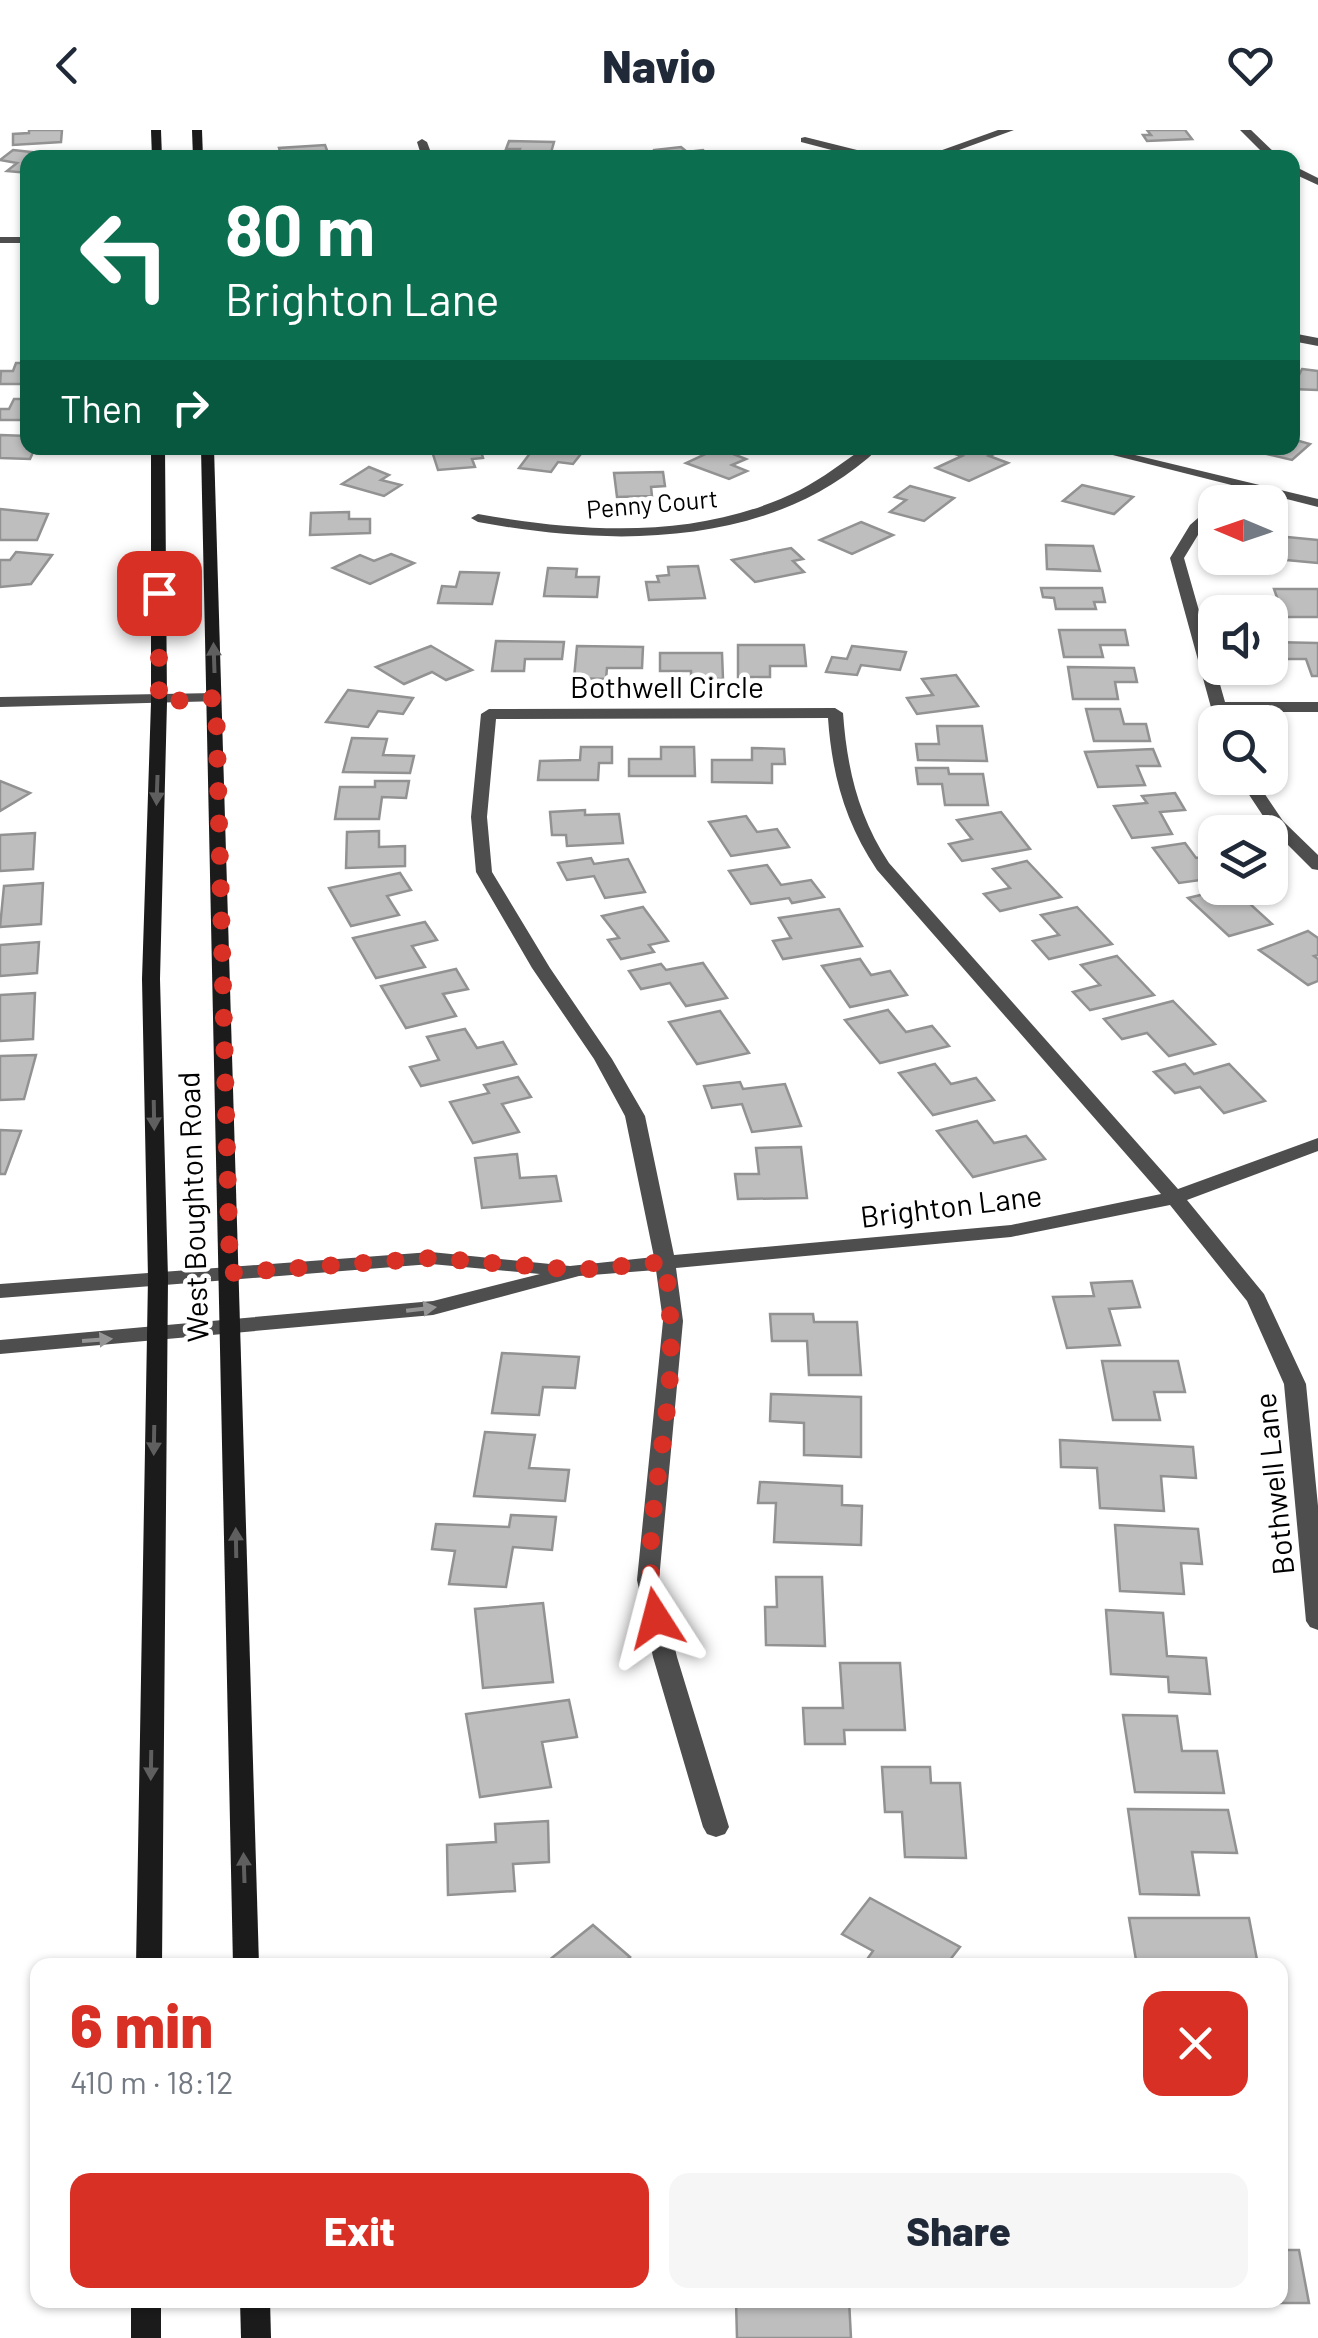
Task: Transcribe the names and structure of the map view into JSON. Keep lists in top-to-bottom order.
{
  "streets": {
    "main road": ["West Boughton Road"],
    "street": [
      "Penny Court",
      "Bothwell Circle",
      "Brighton Lane",
      "Bothwell Lane"
    ]
  },
  "crossings": [
    ["Bothwell Circle", "Brighton Lane"],
    ["Bothwell Circle", "Bothwell Lane"],
    ["Brighton Lane", "West Boughton Road"],
    ["Brighton Lane", "Bothwell Lane"]
  ],
  "north": "left",
  "page": {
    "header": "Navio",
    "turn": ["80 m", "Brighton Lane"],
    "then": "Then",
    "heading": ["6 min", "410 m · 18:12"],
    "buttons": ["Exit", "Share"]
  }
}
